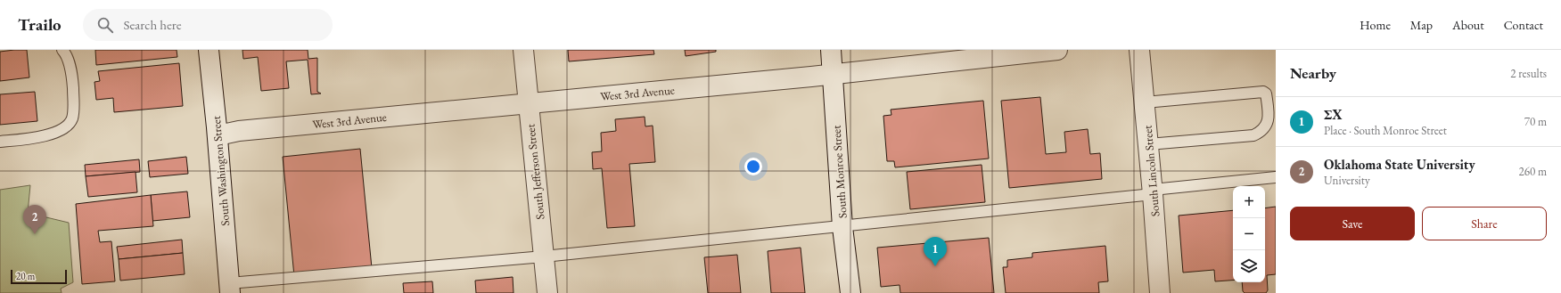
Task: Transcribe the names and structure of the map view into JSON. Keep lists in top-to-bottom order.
{
  "streets": {
    "street": [
      "West 3rd Avenue",
      "South Washington Street",
      "South Lincoln Street",
      "South Jefferson Street",
      "South Monroe Street"
    ]
  },
  "crossings": [
    ["West 3rd Avenue", "South Washington Street"],
    ["West 3rd Avenue", "South Jefferson Street"],
    ["West 3rd Avenue", "South Monroe Street"]
  ],
  "scale_bar": "20 m",
  "page": {
    "header": "Trailo",
    "search": "Search here",
    "nav": [
      "Home",
      "Map",
      "About",
      "Contact"
    ],
    "heading": ["Nearby", "2 results"],
    "list": [
      {
        "mark": "1",
        "name": "ΣX",
        "note": "Place · South Monroe Street",
        "value": "70 m"
      },
      {
        "mark": "2",
        "name": "Oklahoma State University",
        "note": "University",
        "value": "260 m"
      }
    ],
    "map_buttons": ["+", "−"],
    "buttons": ["Save", "Share"],
    "pins": ["2", "1"],
    "scale": "20 m"
  }
}
